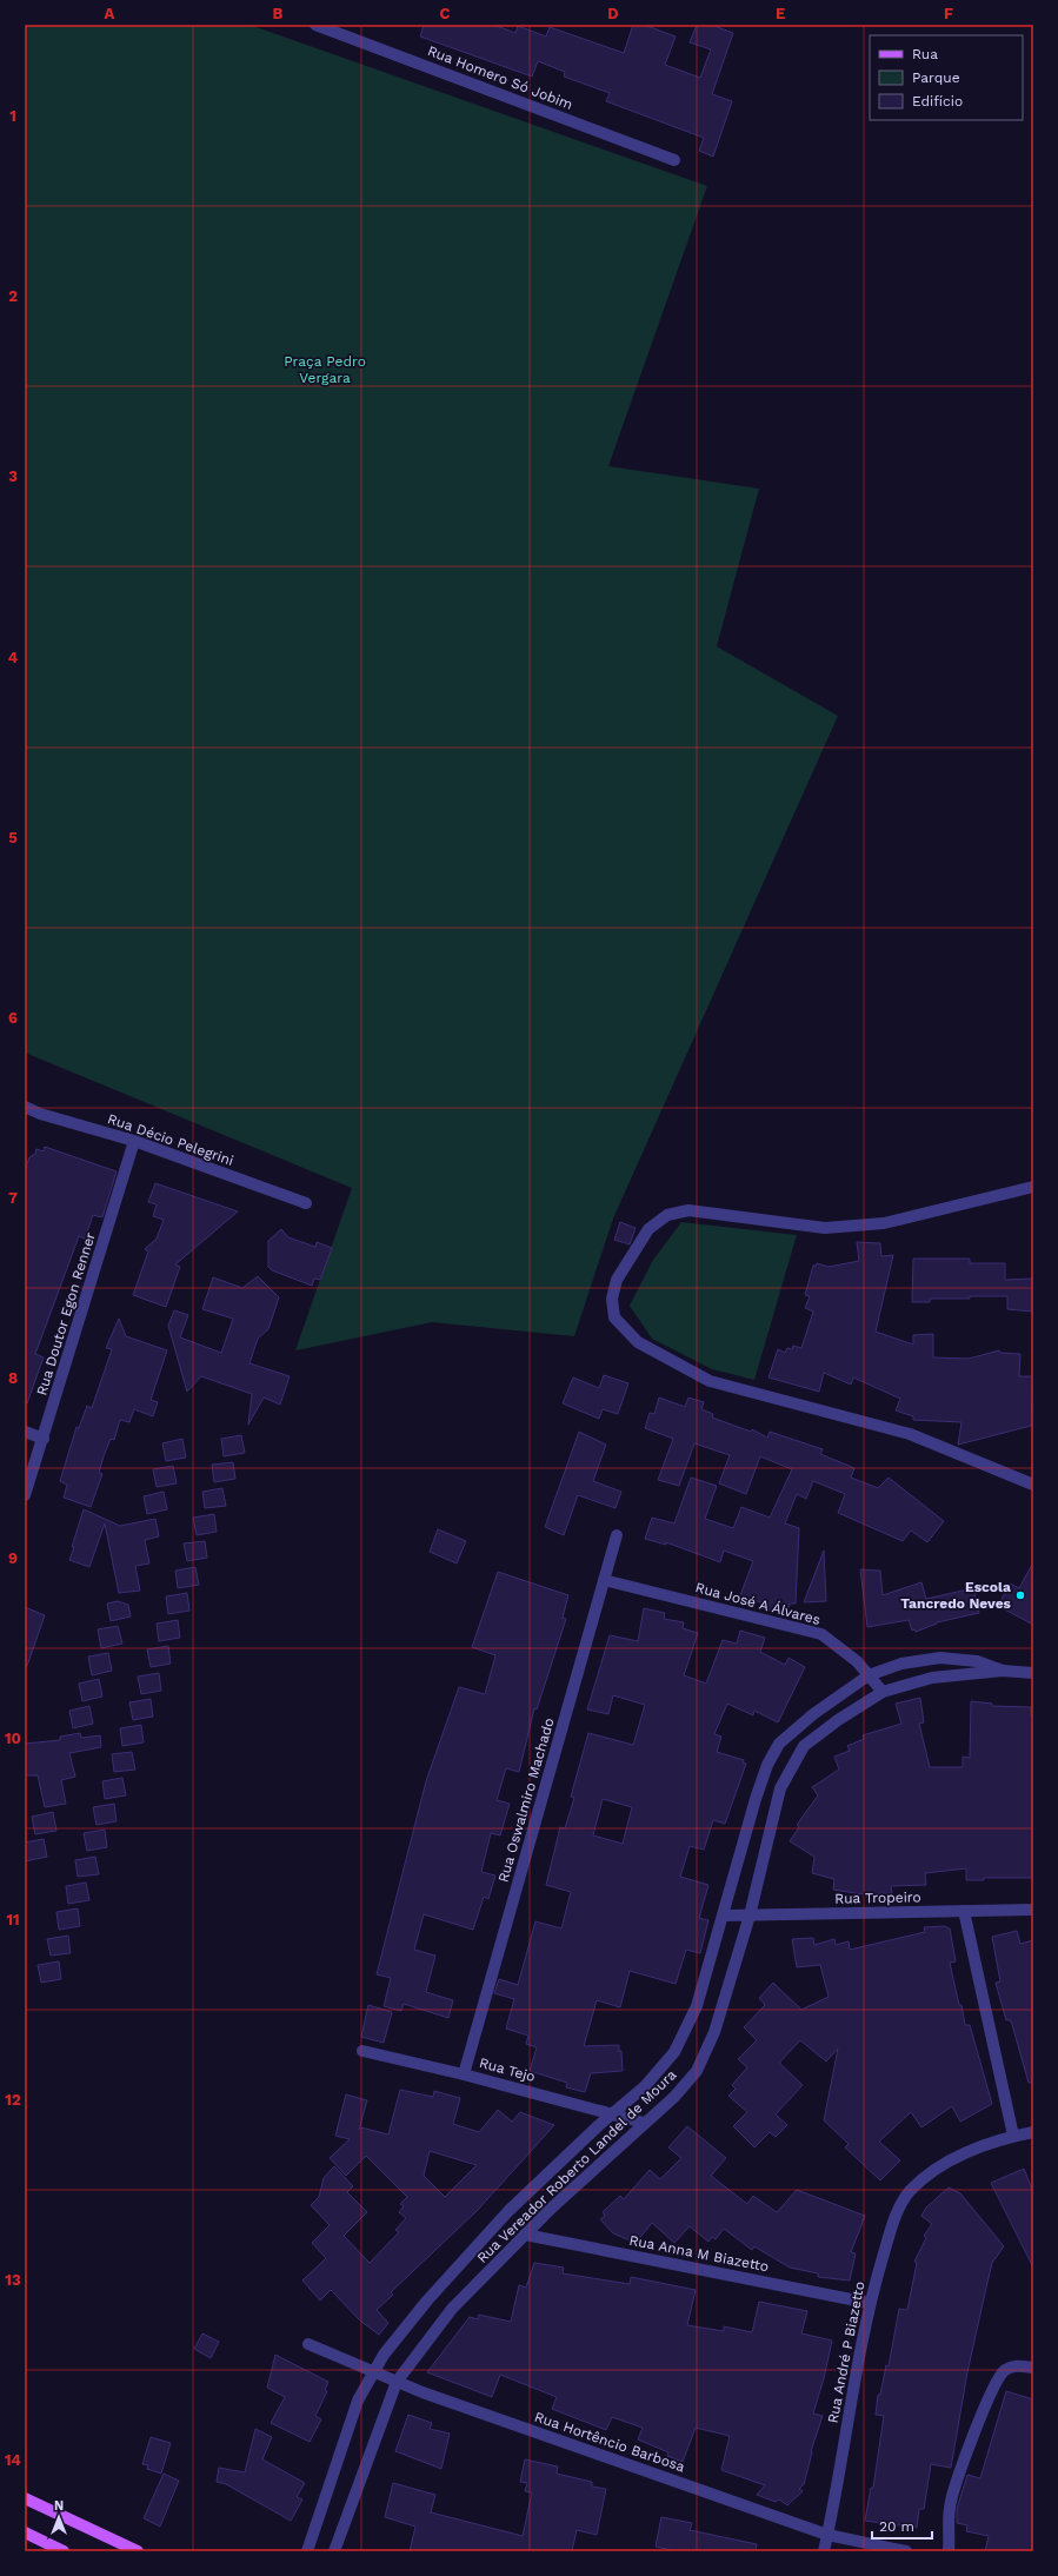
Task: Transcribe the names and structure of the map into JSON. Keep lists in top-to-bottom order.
{
  "streets": {
    "street": [
      "Rua Homero Só Jobim",
      "Rua Décio Pelegrini",
      "Rua Doutor Egon Renner",
      "Rua José A Álvares",
      "Rua Oswalmiro Machado",
      "Rua Tropeiro",
      "Rua Tejo",
      "Rua Vereador Roberto Landel de Moura",
      "Rua Anna M Biazetto",
      "Rua André P Biazetto",
      "Rua Hortêncio Barbosa"
    ]
  },
  "crossings": [
    ["Rua Décio Pelegrini", "Rua Doutor Egon Renner"],
    ["Rua José A Álvares", "Rua Oswalmiro Machado"],
    ["Rua José A Álvares", "Rua Vereador Roberto Landel de Moura"],
    ["Rua Oswalmiro Machado", "Rua Tejo"],
    ["Rua Tropeiro", "Rua Vereador Roberto Landel de Moura"],
    ["Rua Tejo", "Rua Vereador Roberto Landel de Moura"],
    ["Rua Vereador Roberto Landel de Moura", "Rua Anna M Biazetto"],
    ["Rua Vereador Roberto Landel de Moura", "Rua Hortêncio Barbosa"],
    ["Rua Anna M Biazetto", "Rua André P Biazetto"],
    ["Rua André P Biazetto", "Rua Hortêncio Barbosa"]
  ],
  "parks": ["Praça Pedro Vergara"],
  "places": ["Escola Tancredo Neves"],
  "legend": ["Rua", "Parque", "Edifício"],
  "scale_bar": "20 m",
  "north": "top",
  "grid": {
    "columns": [
      "A",
      "B",
      "C",
      "D",
      "E",
      "F"
    ],
    "rows": [
      "1",
      "2",
      "3",
      "4",
      "5",
      "6",
      "7",
      "8",
      "9",
      "10",
      "11",
      "12",
      "13",
      "14"
    ]
  }
}
